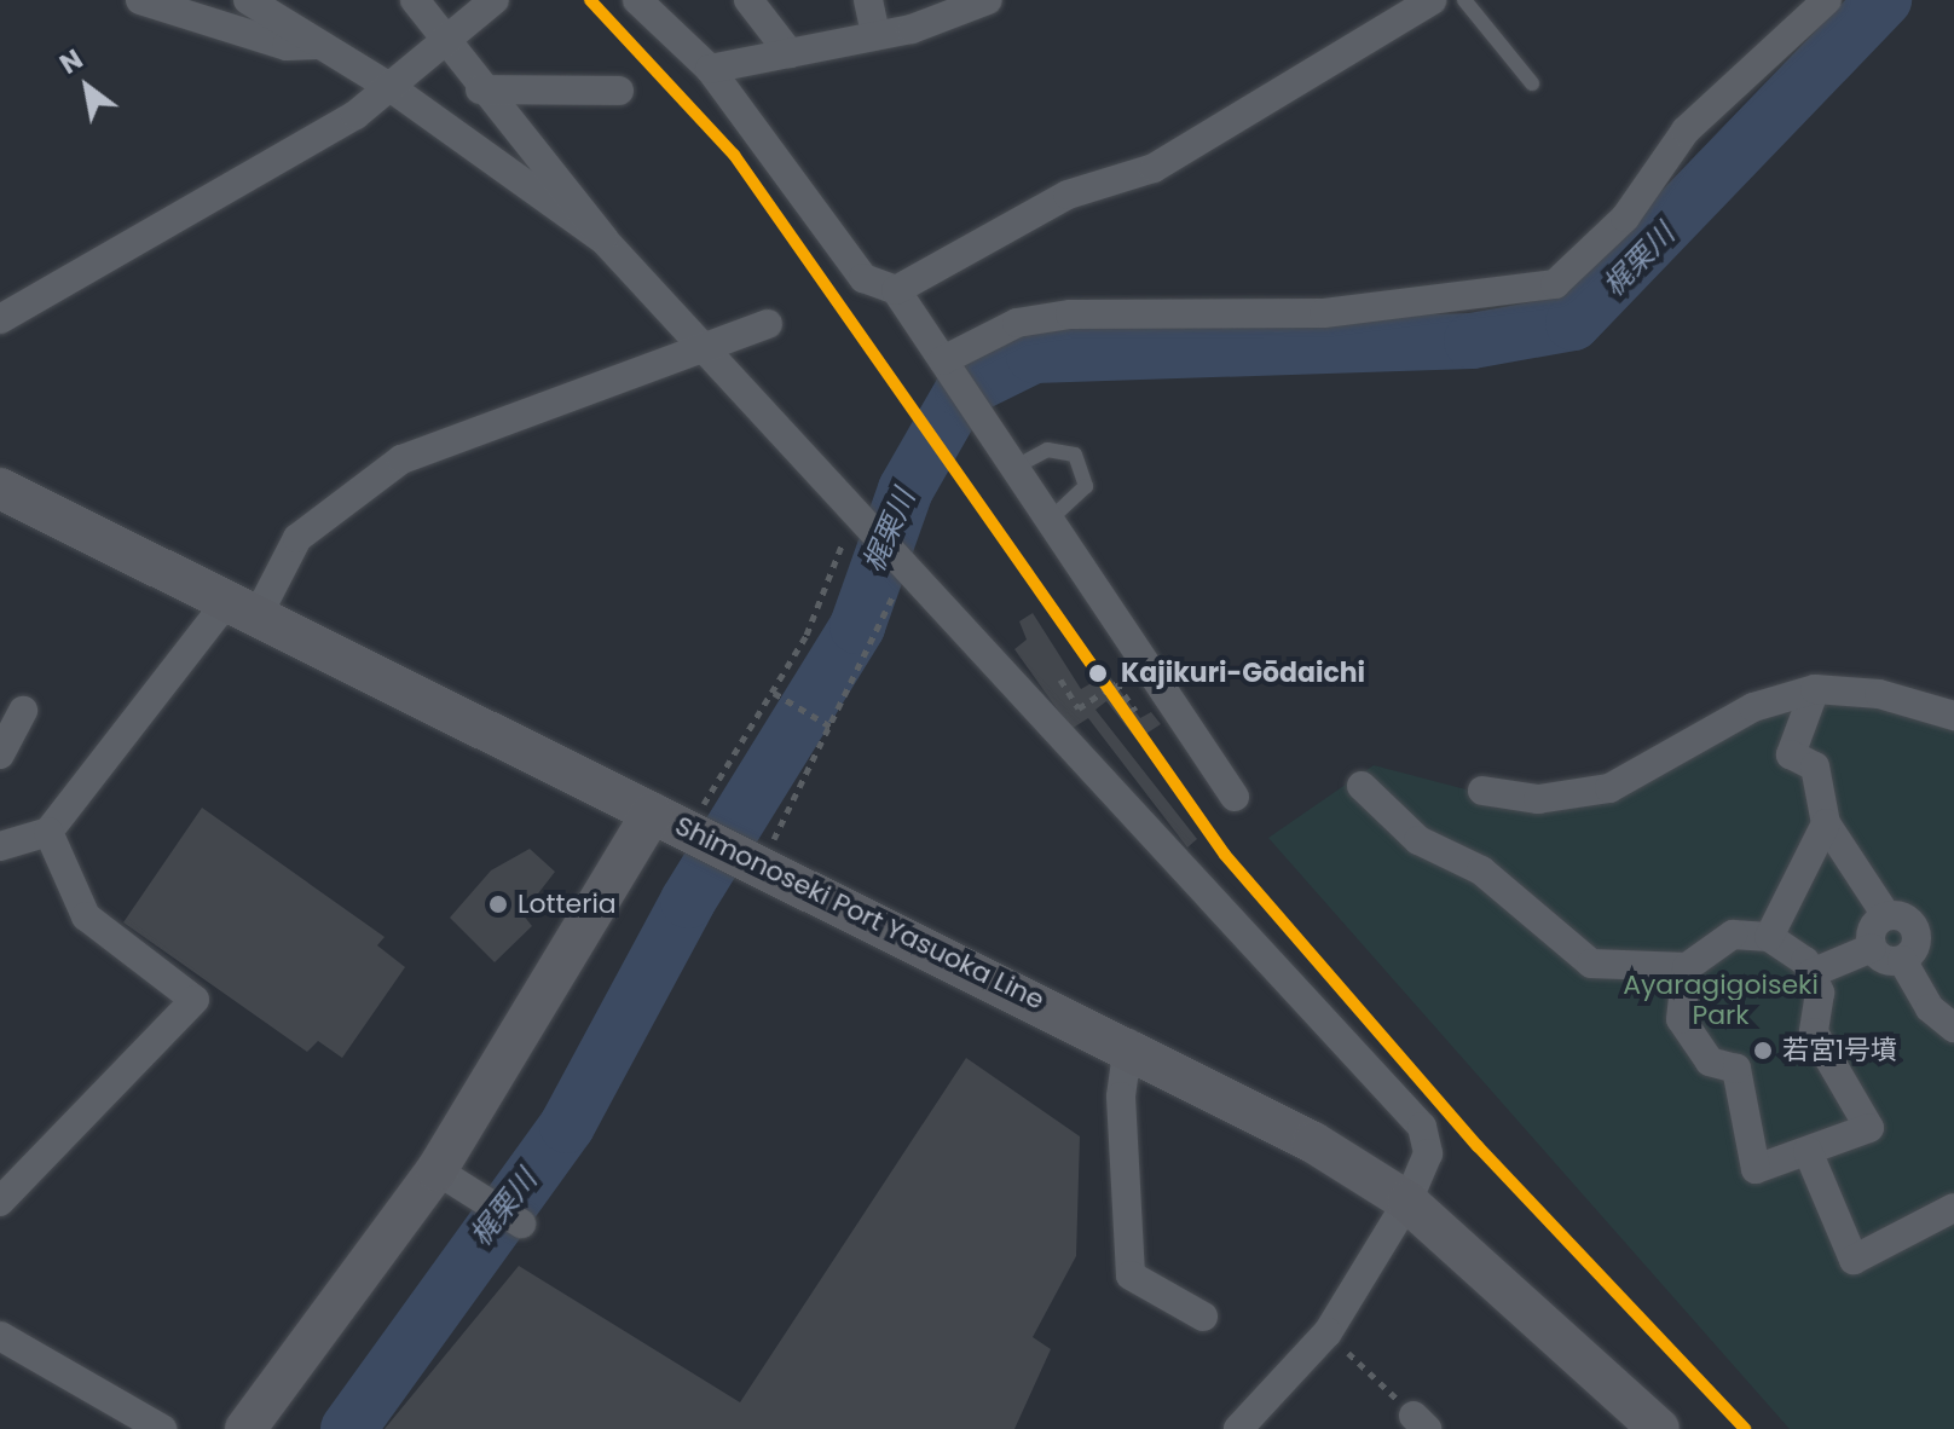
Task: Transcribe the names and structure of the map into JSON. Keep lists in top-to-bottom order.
{
  "streets": {
    "main road": ["Shimonoseki Port Yasuoka Line"]
  },
  "water": ["梶栗川"],
  "parks": ["Ayaragigoiseki Park"],
  "places": ["Kajikuri-Gōdaichi", "Lotteria", "若宮1号墳"],
  "north": "top left"
}
